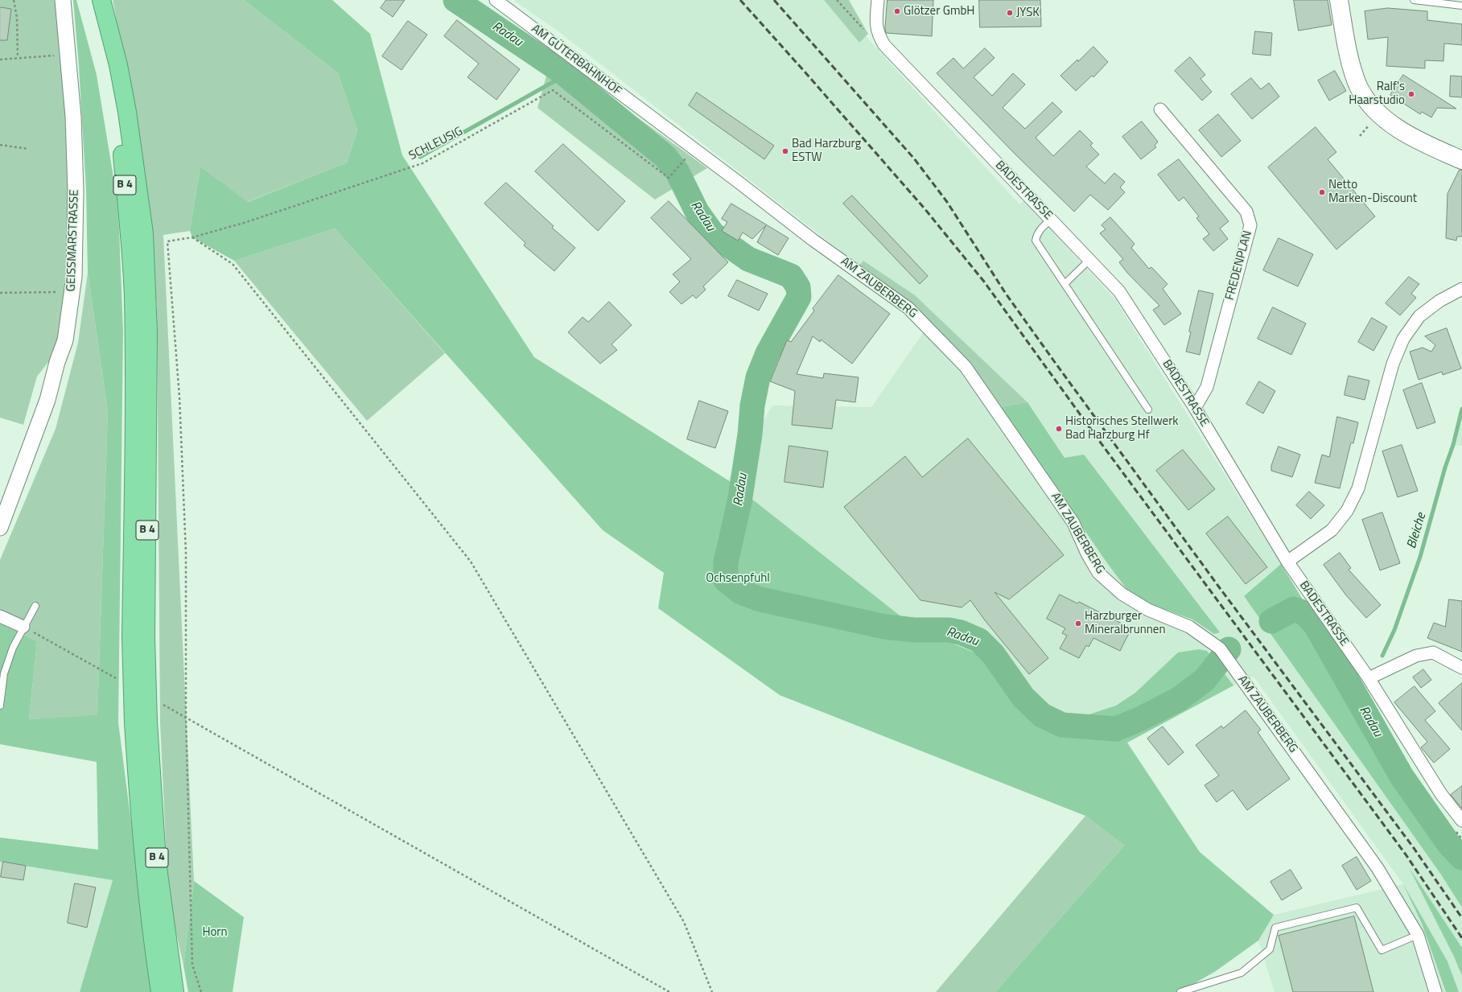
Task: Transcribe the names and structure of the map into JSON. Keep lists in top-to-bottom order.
{
  "streets": {
    "highway": ["B 4"],
    "street": [
      "AM GÜTERBAHNHOF",
      "BADESTRASSE",
      "GEISSMARSTRASSE",
      "FREDENPLAN",
      "AM ZAUBERBERG"
    ],
    "path": ["SCHLEUSIG"]
  },
  "crossings": [
    ["AM GÜTERBAHNHOF", "AM ZAUBERBERG"],
    ["BADESTRASSE", "FREDENPLAN"]
  ],
  "water": ["Radau", "Bleiche"],
  "parks": ["Ochsenpfuhl", "Horn"],
  "places": [
    "Glötzer GmbH",
    "JYSK",
    "Ralf's Haarstudio",
    "Bad Harzburg ESTW",
    "Netto Marken-Discount",
    "Historisches Stellwerk Bad Harzburg Hf",
    "Harzburger Mineralbrunnen"
  ]
}
